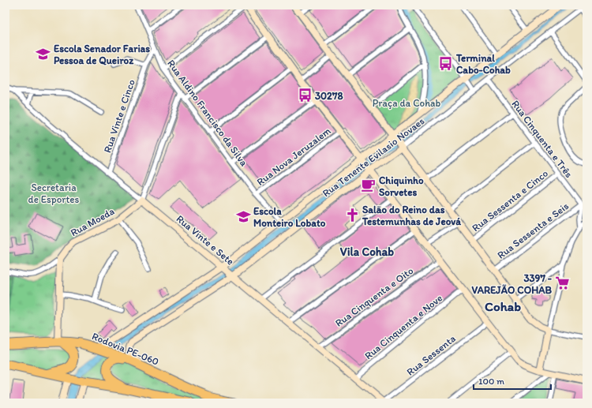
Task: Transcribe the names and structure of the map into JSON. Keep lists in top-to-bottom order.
{
  "streets": {
    "highway": ["Rodovia PE-060"],
    "street": [
      "Rua Aldino Francisco da Silva",
      "Rua Vinte e Cinco",
      "Rua Cinquenta e Três",
      "Rua Nova Jeruzalem",
      "Rua Tenente Evilasio Novaes",
      "Rua Sessenta e Cinco",
      "Rua Moeda",
      "Rua Sessenta e Seis",
      "Rua Vinte e Sete",
      "Rua Cinquenta e Oito",
      "Rua Cinquenta e Nove",
      "Rua Sessenta"
    ]
  },
  "crossings": [
    ["Rua Aldino Francisco da Silva", "Rua Vinte e Cinco"],
    ["Rua Aldino Francisco da Silva", "Rua Nova Jeruzalem"],
    ["Rua Vinte e Cinco", "Rua Vinte e Sete"],
    ["Rua Cinquenta e Três", "Rua Tenente Evilasio Novaes"],
    ["Rua Cinquenta e Três", "Rua Sessenta e Cinco"],
    ["Rua Cinquenta e Três", "Rua Sessenta e Seis"],
    ["Rua Tenente Evilasio Novaes", "Rua Vinte e Sete"],
    ["Rua Tenente Evilasio Novaes", "Rodovia PE-060"],
    ["Rua Moeda", "Rua Vinte e Sete"],
    ["Rua Vinte e Sete", "Rua Cinquenta e Oito"],
    ["Rua Vinte e Sete", "Rua Cinquenta e Nove"],
    ["Rua Vinte e Sete", "Rua Sessenta"]
  ],
  "districts": ["Vila Cohab", "Cohab"],
  "parks": ["Praça da Cohab", "Secretaria de Esportes"],
  "places": {
    "school or university": ["Escola Senador Farias Pessoa de Queiroz", "Escola Monteiro Lobato"],
    "bus stop": ["Terminal Cabo-Cohab", "30278"],
    "cafe": ["Chiquinho Sorvetes"],
    "church": ["Salão do Reino das Testemunhas de Jeová"],
    "supermarket": ["3397 - VAREJÃO COHAB"]
  },
  "scale_bar": "100 m"
}
